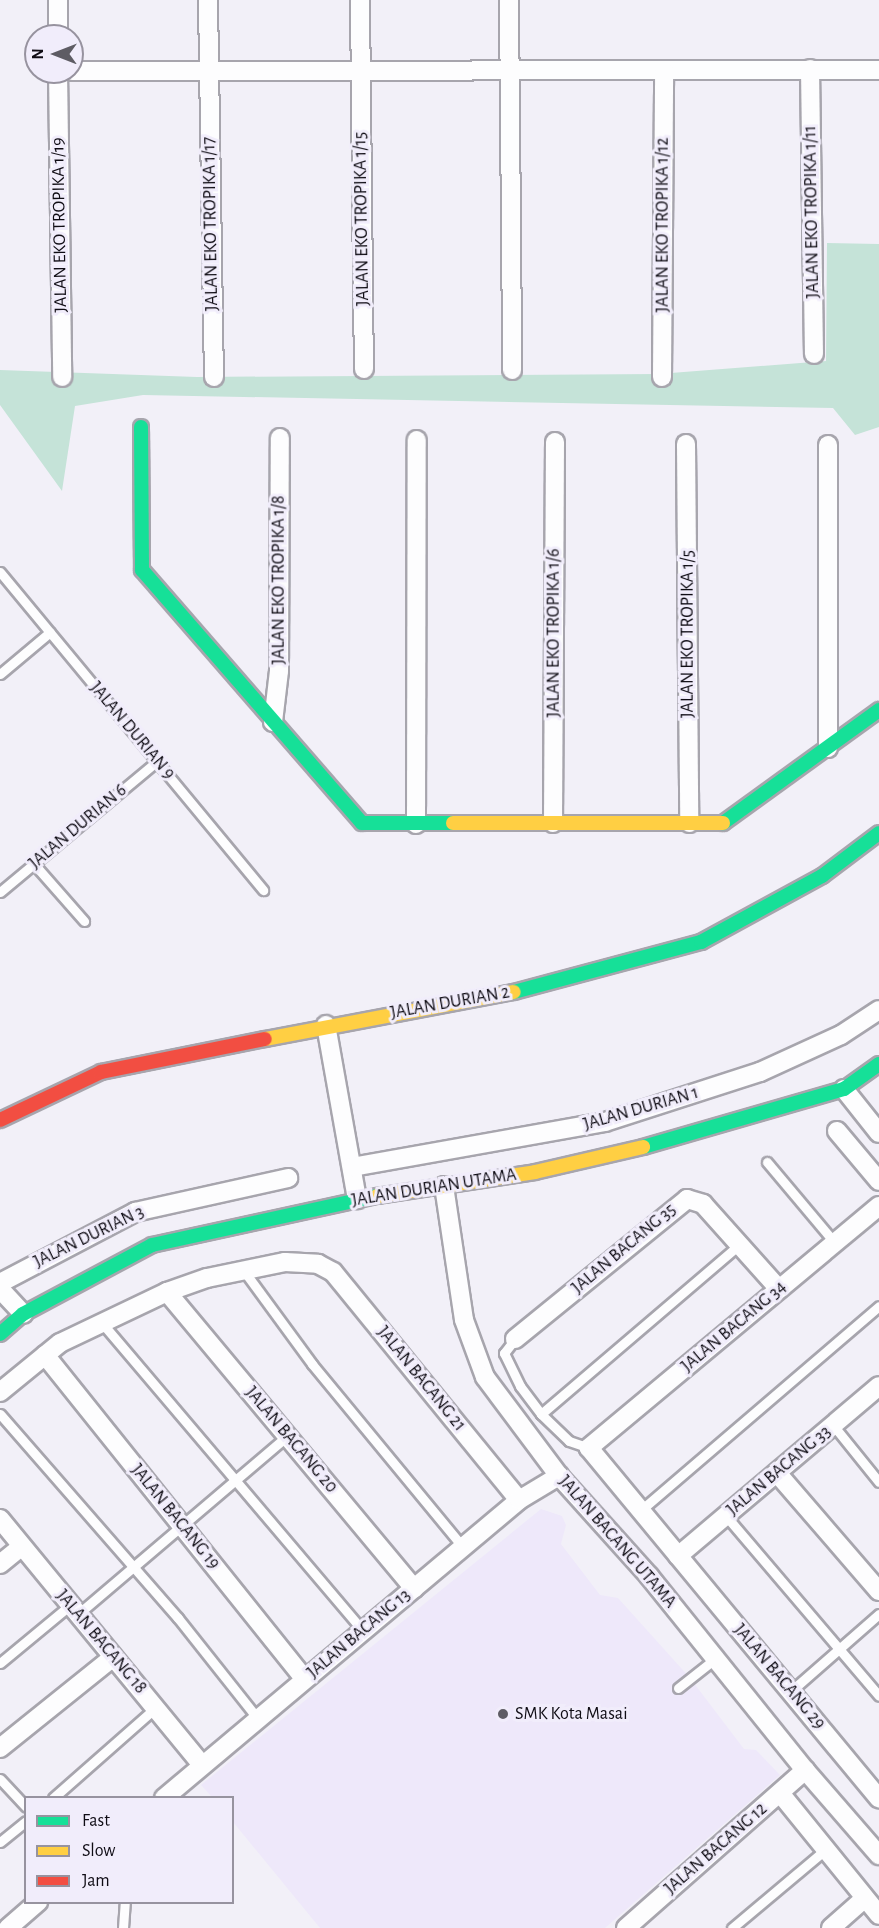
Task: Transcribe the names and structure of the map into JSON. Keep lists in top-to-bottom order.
{
  "streets": {
    "street": [
      "JALAN EKO TROPIKA 1/11",
      "JALAN EKO TROPIKA 1/15",
      "JALAN EKO TROPIKA 1/17",
      "JALAN EKO TROPIKA 1/19",
      "JALAN EKO TROPIKA 1/12",
      "JALAN EKO TROPIKA 1/8",
      "JALAN EKO TROPIKA 1/6",
      "JALAN EKO TROPIKA 1/5",
      "JALAN DURIAN 2",
      "JALAN DURIAN 1",
      "JALAN DURIAN UTAMA",
      "JALAN DURIAN 3",
      "JALAN BACANG 35",
      "JALAN BACANG 34",
      "JALAN BACANG 21",
      "JALAN BACANG 20",
      "JALAN BACANG 33",
      "JALAN BACANG 19",
      "JALAN BACANG UTAMA",
      "JALAN BACANG 13",
      "JALAN BACANG 18",
      "JALAN BACANG 29",
      "JALAN BACANG 12"
    ],
    "lane": ["JALAN DURIAN 9", "JALAN DURIAN 6"]
  },
  "crossings": [
    ["JALAN DURIAN 9", "JALAN DURIAN 6"],
    ["JALAN DURIAN UTAMA", "JALAN BACANG UTAMA"],
    ["JALAN BACANG 35", "JALAN BACANG 34"],
    ["JALAN BACANG 34", "JALAN BACANG 29"],
    ["JALAN BACANG 21", "JALAN BACANG 13"],
    ["JALAN BACANG 20", "JALAN BACANG 13"],
    ["JALAN BACANG 33", "JALAN BACANG 29"],
    ["JALAN BACANG 19", "JALAN BACANG 13"],
    ["JALAN BACANG UTAMA", "JALAN BACANG 13"],
    ["JALAN BACANG UTAMA", "JALAN BACANG 12"],
    ["JALAN BACANG 13", "JALAN BACANG 18"]
  ],
  "places": ["SMK Kota Masai"],
  "legend": ["Fast", "Slow", "Jam"],
  "north": "left"
}
